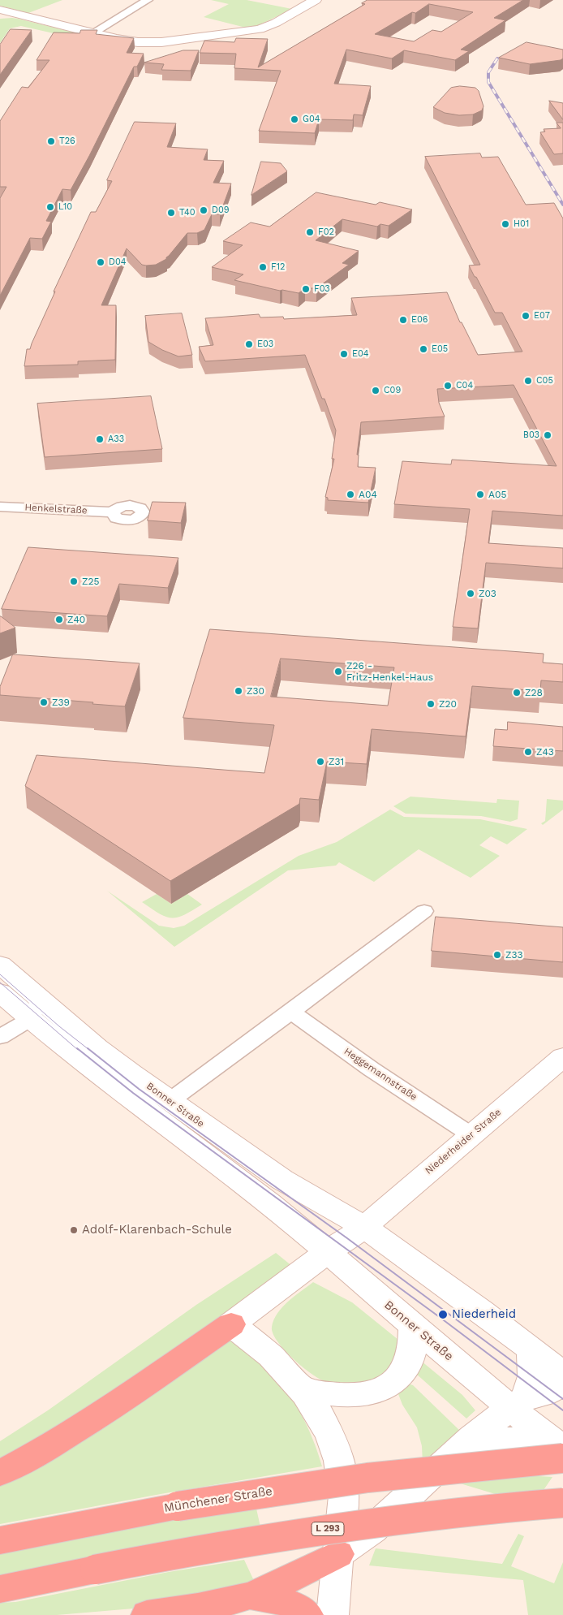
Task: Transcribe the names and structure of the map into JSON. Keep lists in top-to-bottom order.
{
  "streets": {
    "highway": ["Münchener Straße", "L 293"],
    "main road": ["Bonner Straße", "Niederheider Straße"],
    "street": ["Henkelstraße", "Heggemannstraße"]
  },
  "crossings": [
    ["Heggemannstraße", "Niederheider Straße"],
    ["Bonner Straße", "Niederheider Straße"],
    ["Bonner Straße", "Münchener Straße"]
  ],
  "places": [
    "G04",
    "T26",
    "L10",
    "D09",
    "T40",
    "H01",
    "F02",
    "D04",
    "F12",
    "F03",
    "E07",
    "E06",
    "E03",
    "E05",
    "E04",
    "C05",
    "C04",
    "C09",
    "B03",
    "A33",
    "A04",
    "A05",
    "Z25",
    "Z03",
    "Z40",
    "Z26 - Fritz-Henkel-Haus",
    "Z30",
    "Z28",
    "Z39",
    "Z20",
    "Z43",
    "Z31",
    "Z33",
    "Adolf-Klarenbach-Schule",
    "Niederheid"
  ]
}
